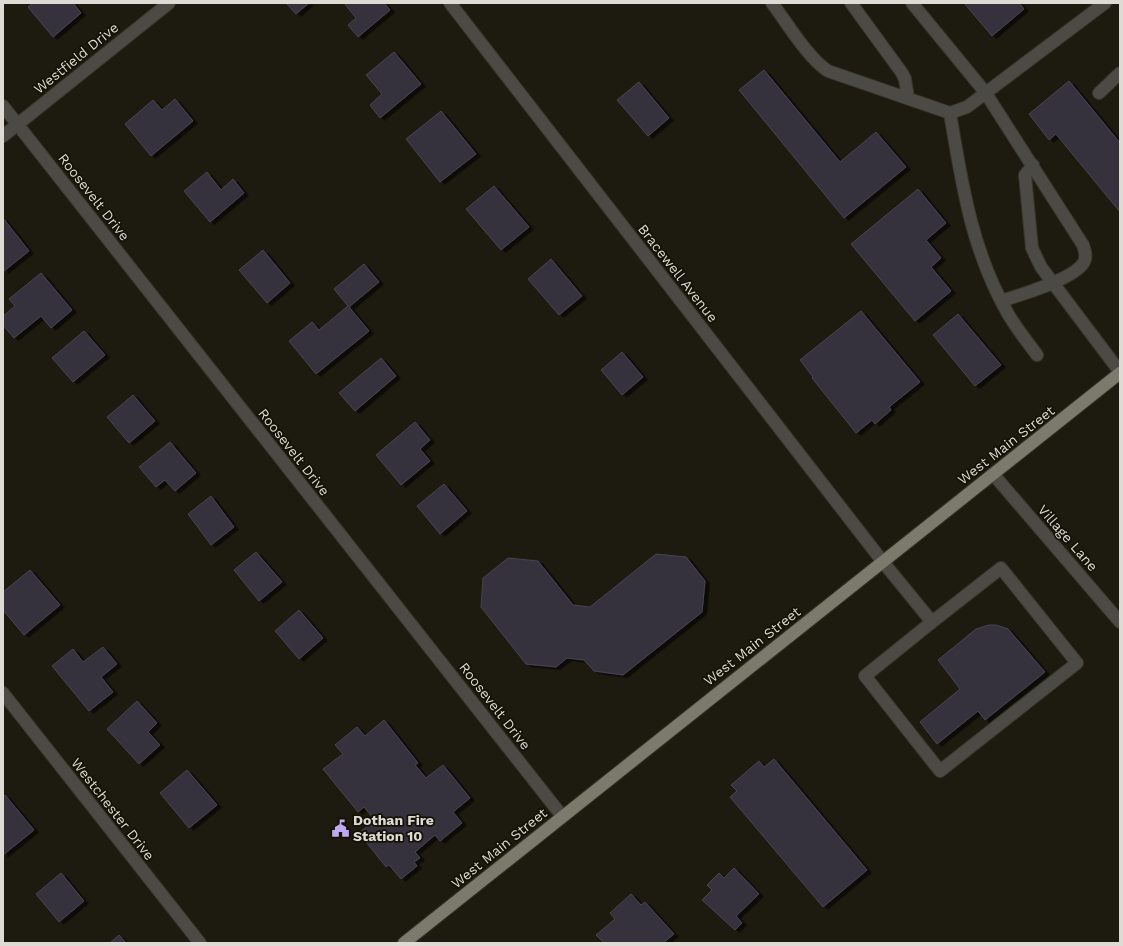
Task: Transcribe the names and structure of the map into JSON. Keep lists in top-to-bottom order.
{
  "streets": {
    "main road": ["West Main Street"],
    "street": [
      "Westfield Drive",
      "Roosevelt Drive",
      "Bracewell Avenue",
      "Village Lane",
      "Westchester Drive"
    ]
  },
  "crossings": [
    ["Westfield Drive", "Roosevelt Drive"],
    ["Roosevelt Drive", "West Main Street"],
    ["Bracewell Avenue", "West Main Street"],
    ["West Main Street", "Village Lane"]
  ],
  "places": {
    "public building": ["Dothan Fire Station 10"]
  }
}
